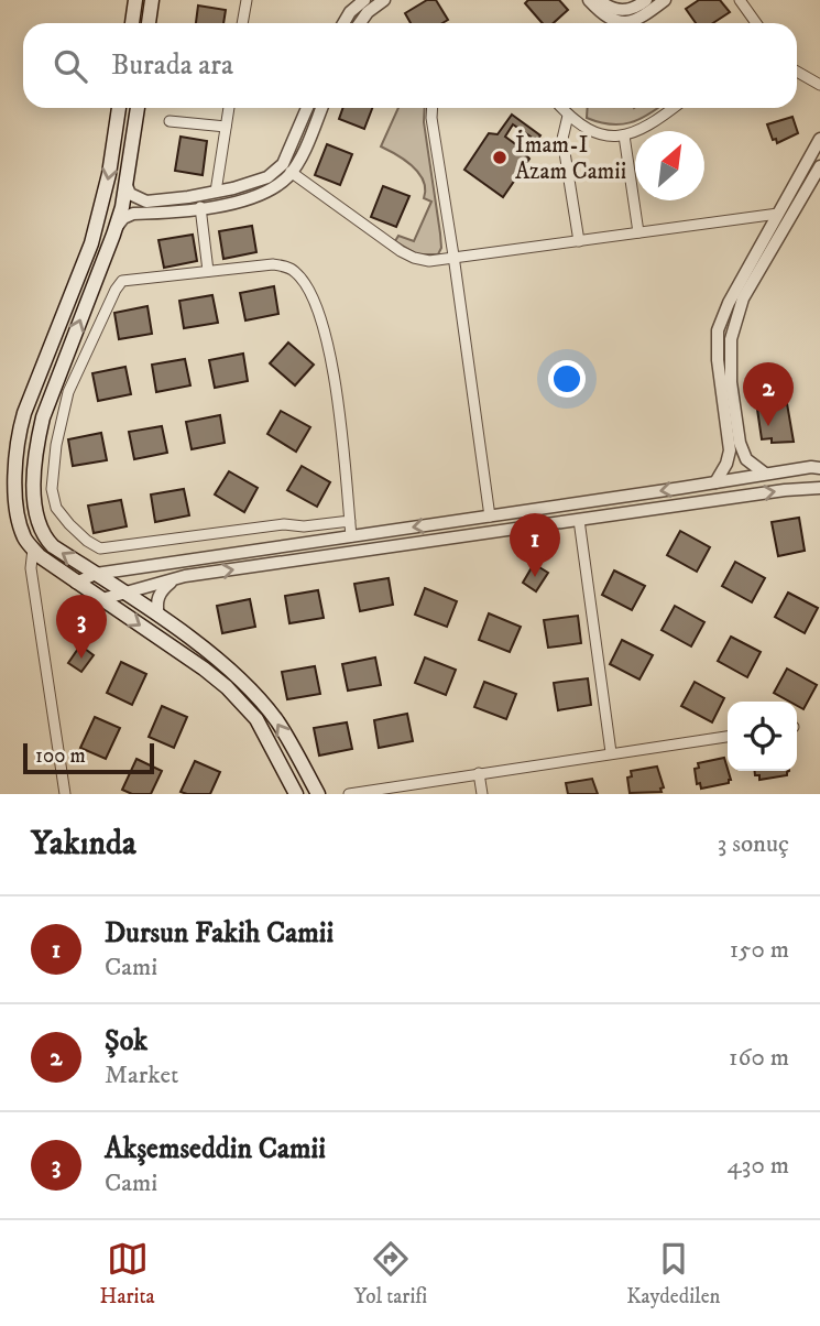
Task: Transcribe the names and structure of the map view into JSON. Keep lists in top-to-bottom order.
{
  "places": ["İmam-I Azam Camii"],
  "scale_bar": "100 m",
  "north": "top right",
  "page": {
    "search": "Burada ara",
    "pins": ["2", "1", "3"],
    "scale": "100 m",
    "heading": ["Yakında", "3 sonuç"],
    "list": [
      {
        "mark": "1",
        "name": "Dursun Fakih Camii",
        "note": "Cami",
        "value": "150 m"
      },
      {
        "mark": "2",
        "name": "Şok",
        "note": "Market",
        "value": "160 m"
      },
      {
        "mark": "3",
        "name": "Akşemseddin Camii",
        "note": "Cami",
        "value": "430 m"
      }
    ],
    "nav": ["Harita", "Yol tarifi", "Kaydedilen"]
  }
}
